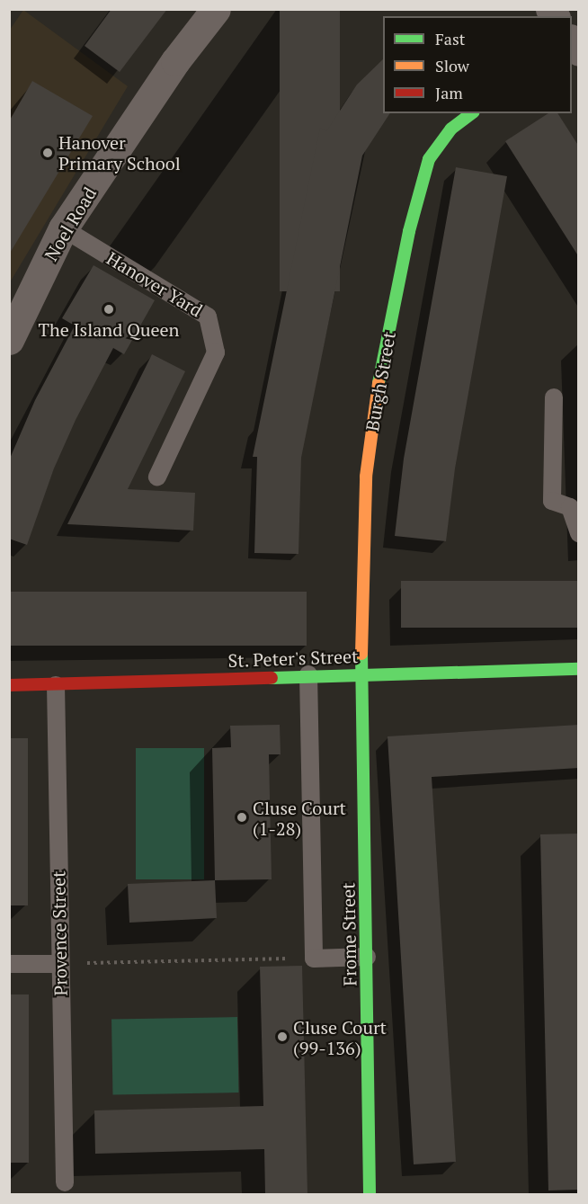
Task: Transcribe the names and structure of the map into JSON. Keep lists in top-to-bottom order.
{
  "streets": {
    "street": [
      "Noel Road",
      "Burgh Street",
      "St. Peter's Street",
      "Frome Street"
    ],
    "lane": ["Hanover Yard", "Provence Street"]
  },
  "crossings": [
    ["Noel Road", "Hanover Yard"],
    ["Burgh Street", "St. Peter's Street"],
    ["Burgh Street", "Frome Street"],
    ["St. Peter's Street", "Provence Street"],
    ["St. Peter's Street", "Frome Street"]
  ],
  "places": [
    "Hanover Primary School",
    "The Island Queen",
    "Cluse Court (1-28)",
    "Cluse Court (99-136)"
  ],
  "legend": ["Fast", "Slow", "Jam"]
}
